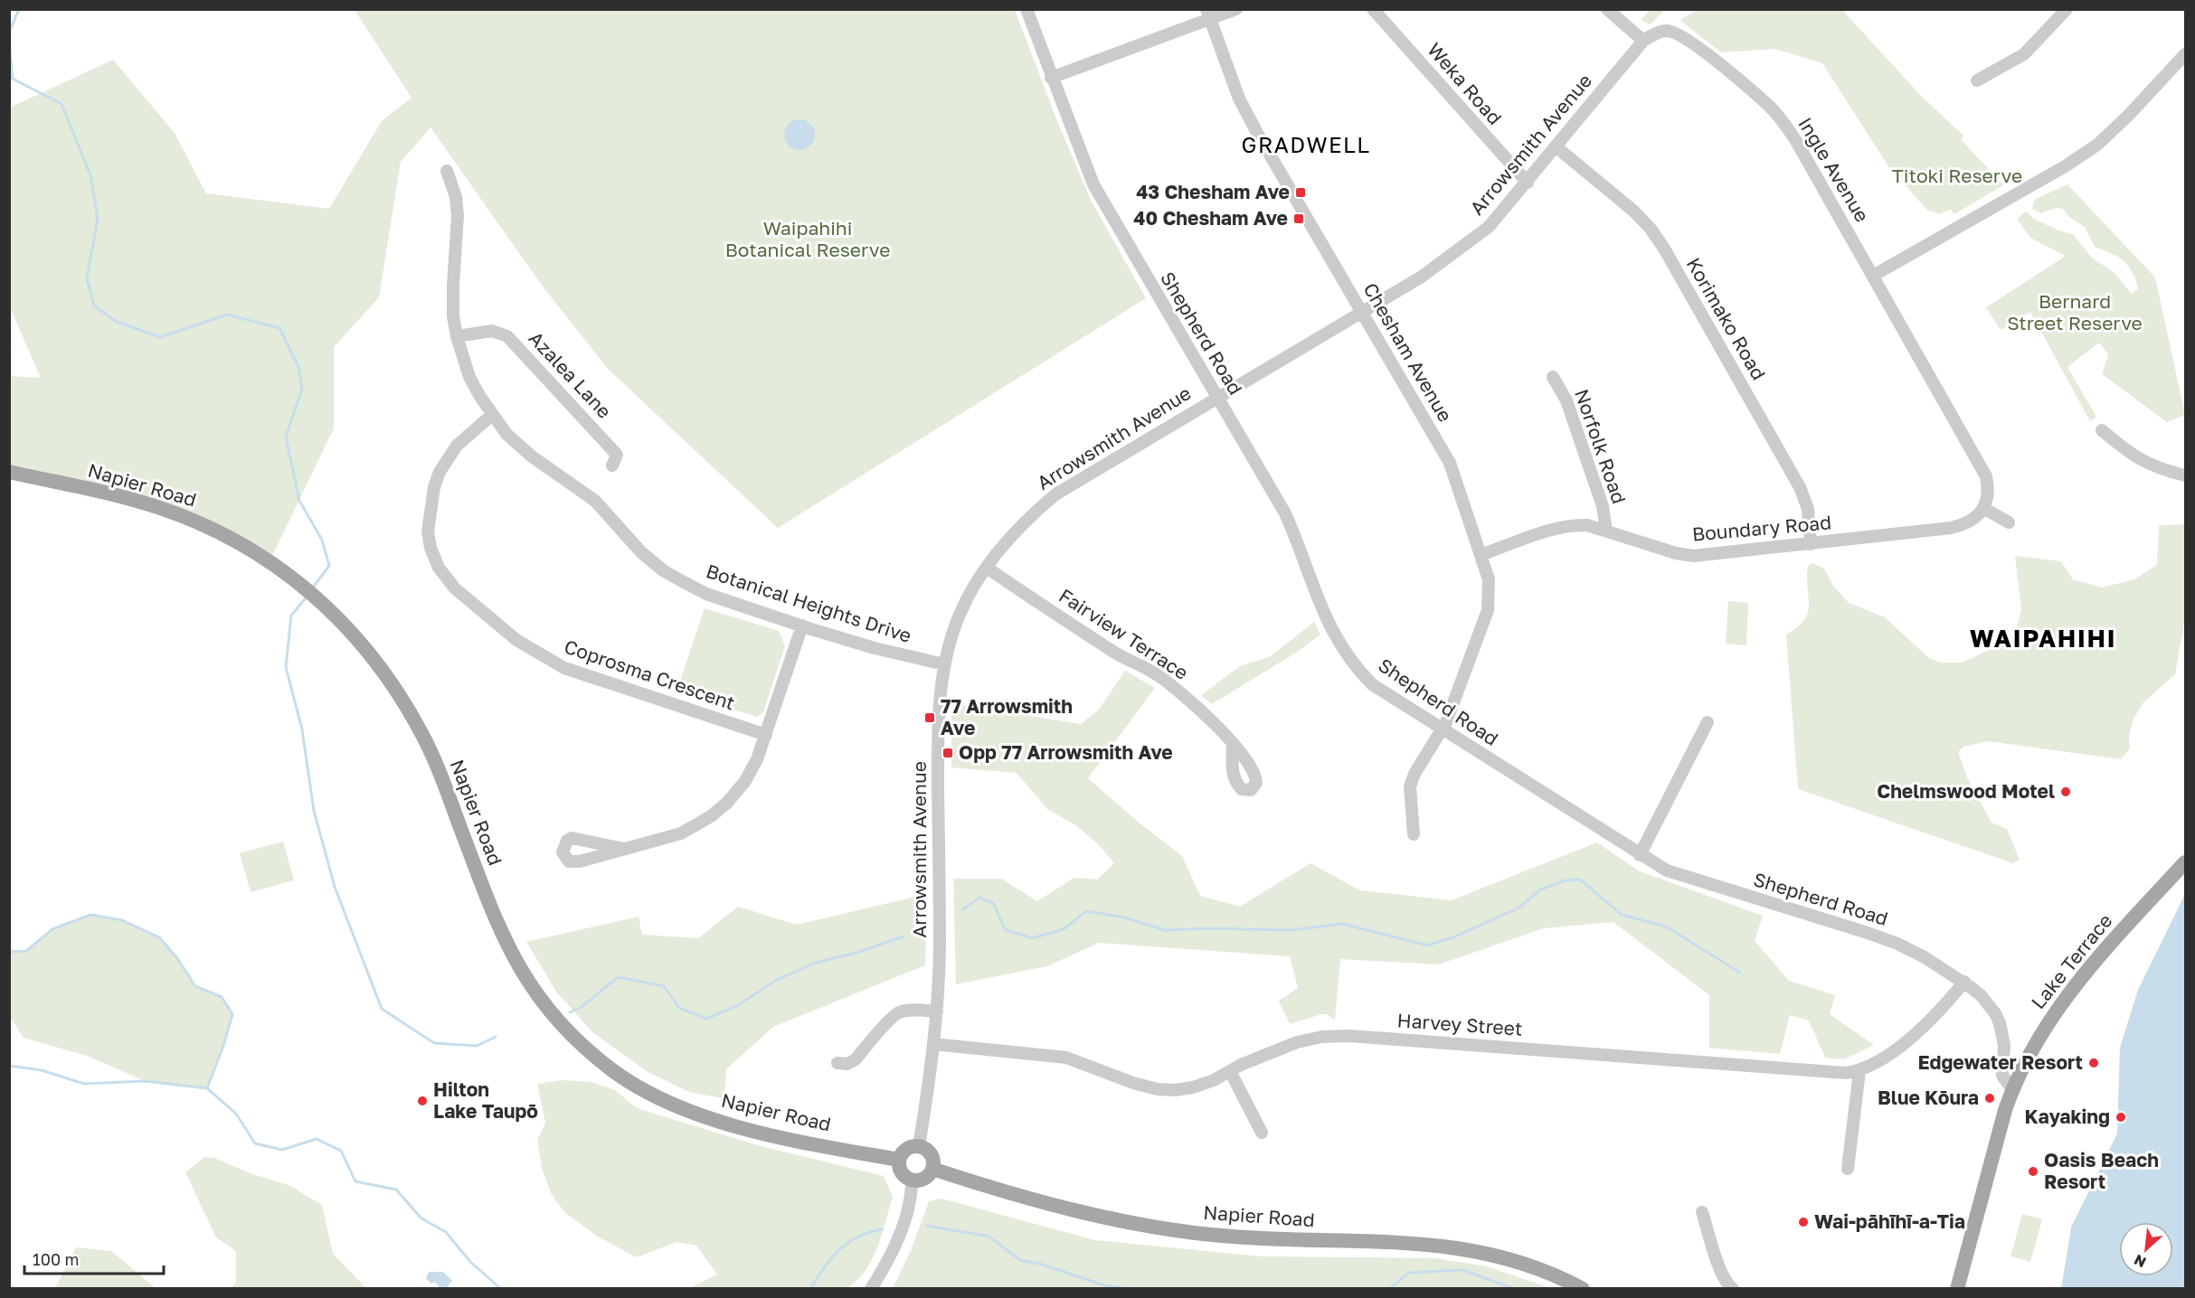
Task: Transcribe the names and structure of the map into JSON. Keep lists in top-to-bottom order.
{
  "streets": {
    "main road": ["Napier Road", "Lake Terrace"],
    "street": [
      "Weka Road",
      "Arrowsmith Avenue",
      "Ingle Avenue",
      "Korimako Road",
      "Shepherd Road",
      "Chesham Avenue",
      "Azalea Lane",
      "Norfolk Road",
      "Boundary Road",
      "Botanical Heights Drive",
      "Fairview Terrace",
      "Coprosma Crescent",
      "Harvey Street"
    ]
  },
  "crossings": [
    ["Weka Road", "Arrowsmith Avenue"],
    ["Arrowsmith Avenue", "Ingle Avenue"],
    ["Arrowsmith Avenue", "Korimako Road"],
    ["Arrowsmith Avenue", "Shepherd Road"],
    ["Arrowsmith Avenue", "Chesham Avenue"],
    ["Arrowsmith Avenue", "Napier Road"],
    ["Arrowsmith Avenue", "Botanical Heights Drive"],
    ["Arrowsmith Avenue", "Fairview Terrace"],
    ["Arrowsmith Avenue", "Harvey Street"],
    ["Korimako Road", "Boundary Road"],
    ["Shepherd Road", "Chesham Avenue"],
    ["Shepherd Road", "Lake Terrace"],
    ["Chesham Avenue", "Boundary Road"],
    ["Azalea Lane", "Botanical Heights Drive"],
    ["Norfolk Road", "Boundary Road"],
    ["Botanical Heights Drive", "Coprosma Crescent"]
  ],
  "districts": ["GRADWELL", "WAIPAHIHI"],
  "parks": ["Titoki Reserve", "Waipahihi Botanical Reserve", "Bernard Street Reserve"],
  "places": {
    "transit": [
      "43 Chesham Ave",
      "40 Chesham Ave",
      "77 Arrowsmith Ave",
      "Opp 77 Arrowsmith Ave"
    ],
    "other": [
      "Chelmswood Motel",
      "Edgewater Resort",
      "Blue Kōura",
      "Hilton Lake Taupō",
      "Kayaking",
      "Oasis Beach Resort",
      "Wai-pāhīhī-a-Tia"
    ]
  },
  "scale_bar": "100 m",
  "north": "bottom left"
}
